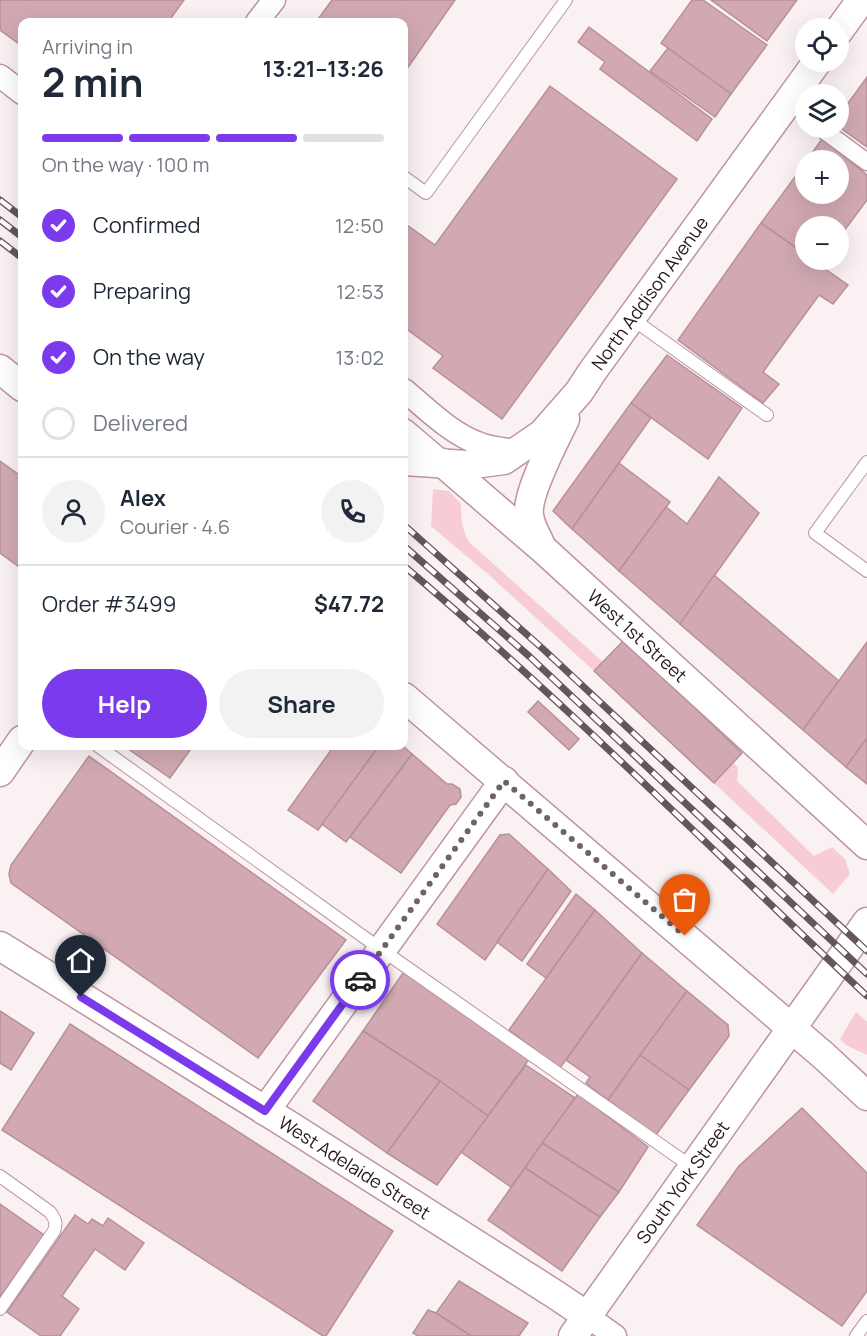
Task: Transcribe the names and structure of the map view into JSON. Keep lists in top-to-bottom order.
{
  "streets": {
    "street": [
      "North Addison Avenue",
      "West 1st Street",
      "West Adelaide Street",
      "South York Street"
    ]
  },
  "crossings": [
    ["North Addison Avenue", "West 1st Street"],
    ["West Adelaide Street", "South York Street"]
  ],
  "page": {
    "map_buttons": ["+", "−"],
    "heading": ["2 min", "Arriving in", "13:21–13:26"],
    "panel": [
      "Alex",
      "Courier · 4.6",
      "Order #3499",
      "$47.72"
    ],
    "bar": "On the way · 100 m",
    "list": [
      ["Confirmed", "12:50"],
      ["Preparing", "12:53"],
      ["On the way", "13:02"],
      "Delivered"
    ],
    "buttons": ["Help", "Share"]
  }
}
